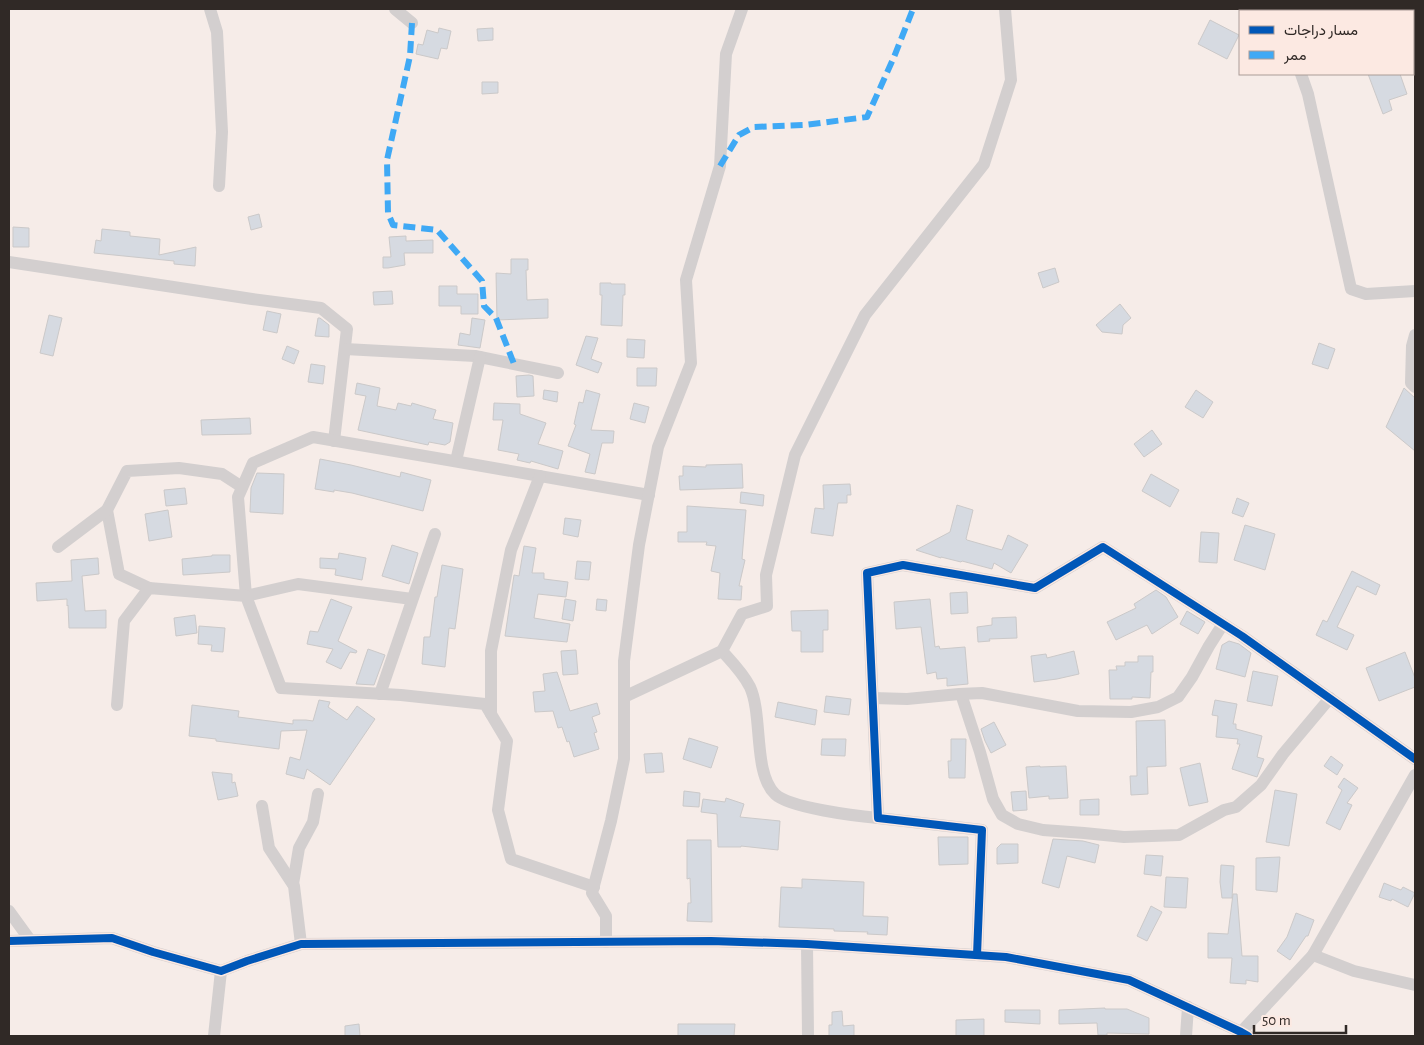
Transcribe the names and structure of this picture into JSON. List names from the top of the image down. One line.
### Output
{"legend":["مسار دراجات","ممر"],"scale_bar":"50 m"}
